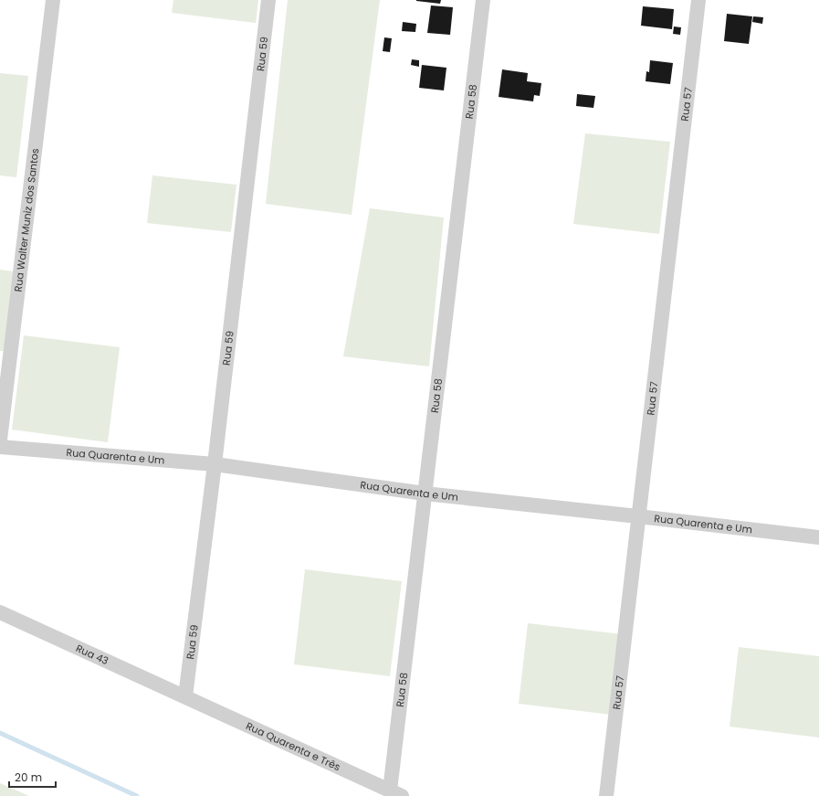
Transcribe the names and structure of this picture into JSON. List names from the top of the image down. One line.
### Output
{"streets":{"street":["Rua 59","Rua 58","Rua 57","Rua Walter Muniz dos Santos","Rua Quarenta e Um","Rua 43","Rua Quarenta e Três"]},"crossings":[["Rua 59","Rua Quarenta e Um"],["Rua 59","Rua 43"],["Rua 59","Rua Quarenta e Três"],["Rua 58","Rua Quarenta e Um"],["Rua 58","Rua Quarenta e Três"],["Rua 57","Rua Quarenta e Um"],["Rua 43","Rua Quarenta e Três"]],"scale_bar":"20 m"}
